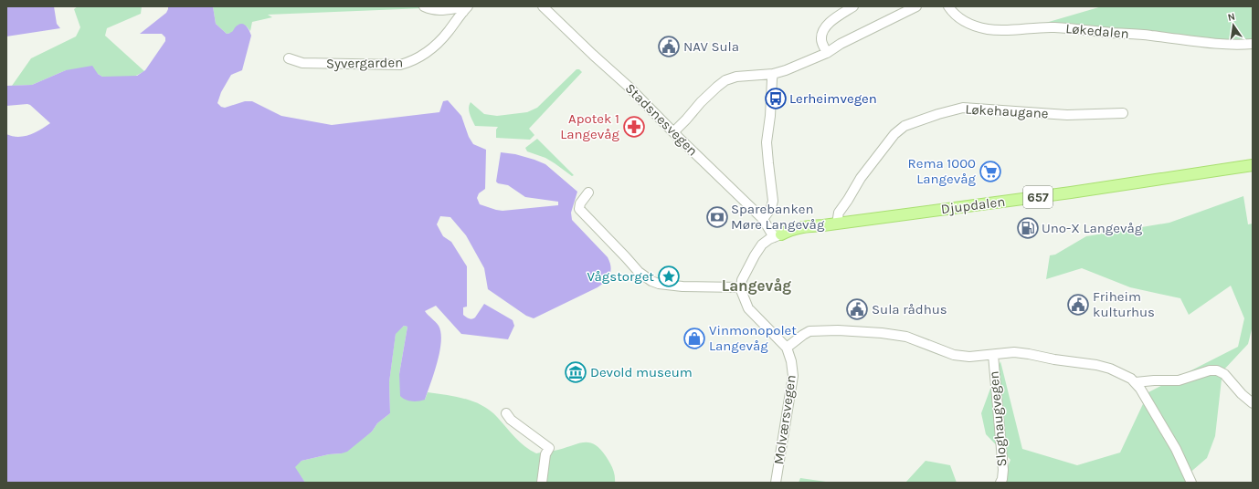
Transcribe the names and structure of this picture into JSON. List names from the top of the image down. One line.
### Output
{"streets":{"main road":["657","Djupdalen"],"street":["Løkedalen","Syvergarden","Løkehaugane","Stadsnesvegen","Sloghaugvegen","Molværsvegen"]},"crossings":[["Løkehaugane","Djupdalen"],["Stadsnesvegen","Djupdalen"],["Sloghaugvegen","Molværsvegen"]],"districts":["Langevåg"],"places":{"public building":["NAV Sula","Friheim kulturhus","Sula rådhus"],"bus stop":["Lerheimvegen"],"pharmacy":["Apotek 1 Langevåg"],"supermarket":["Rema 1000 Langevåg"],"bank":["Sparebanken Møre Langevåg"],"fuel station":["Uno-X Langevåg"],"place":["Vågstorget"],"shop":["Vinmonopolet Langevåg"],"museum":["Devold museum"]},"north":"top"}
